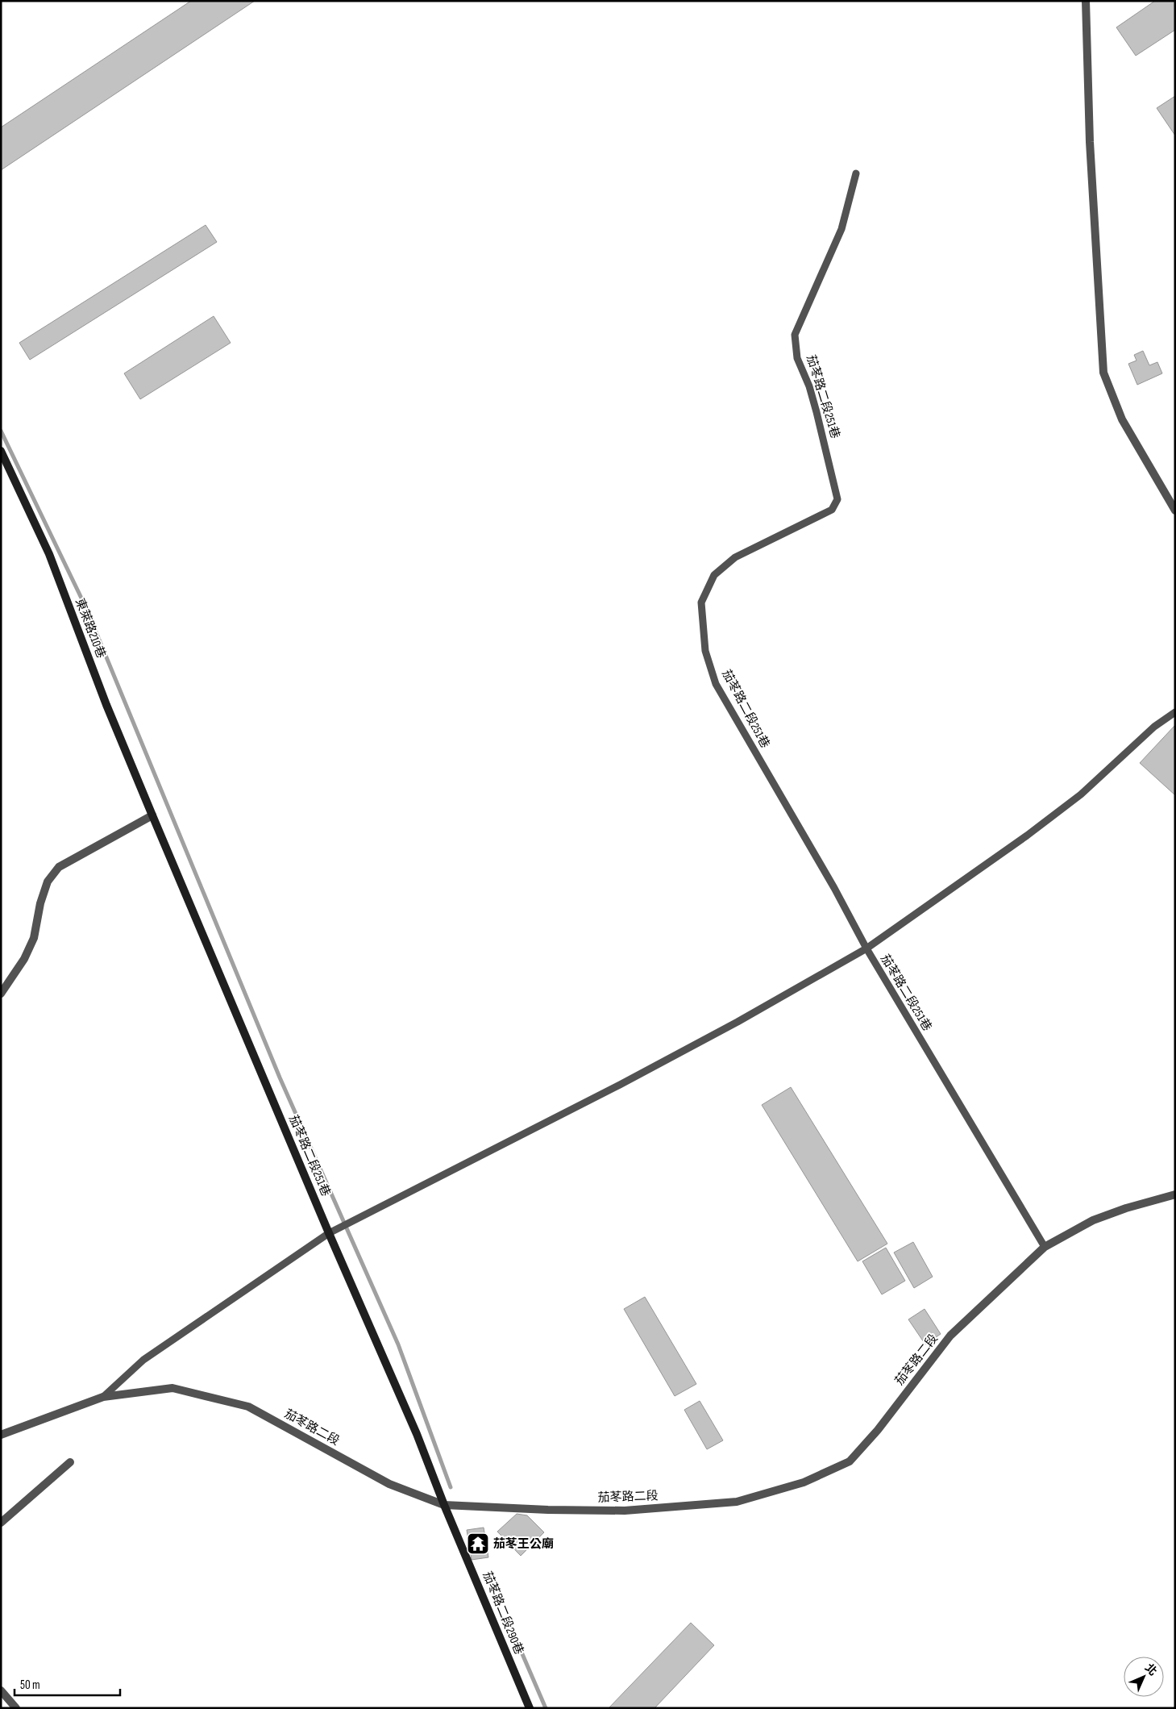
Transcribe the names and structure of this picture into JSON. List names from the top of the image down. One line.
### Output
{"streets":{"street":["茄苳路二段251巷","東萊路210巷","茄苳路二段","茄苳路二段290巷"]},"crossings":[["茄苳路二段251巷","東萊路210巷"],["茄苳路二段251巷","茄苳路二段"],["茄苳路二段251巷","茄苳路二段290巷"],["茄苳路二段","茄苳路二段290巷"]],"places":{"temple":["茄苳王公廟"]},"scale_bar":"50 m","north":"top right"}
